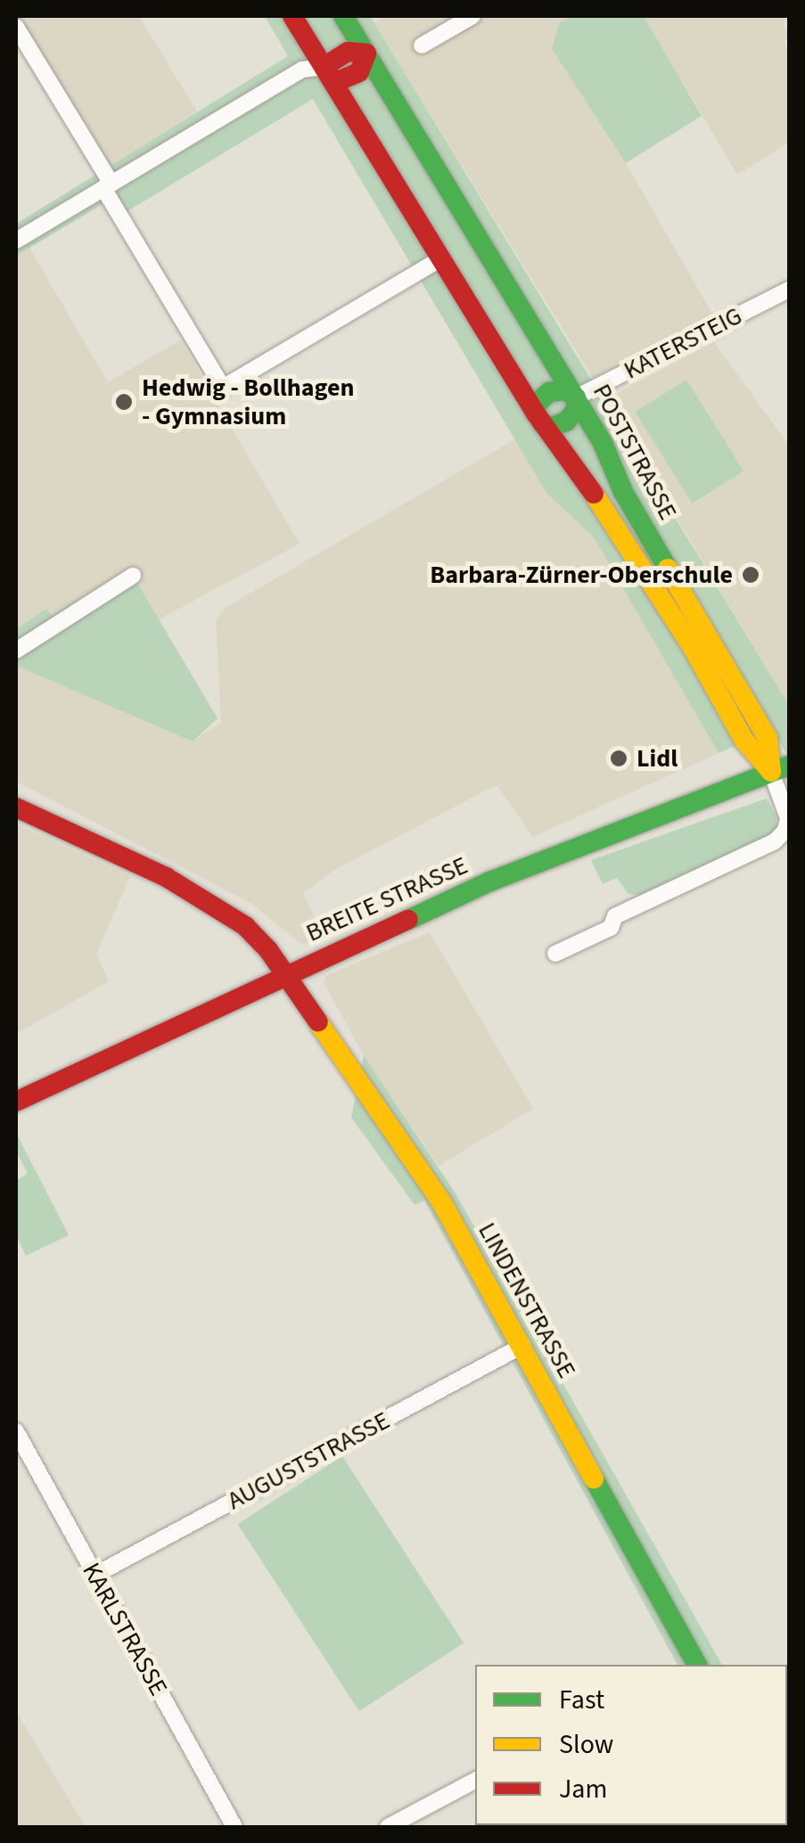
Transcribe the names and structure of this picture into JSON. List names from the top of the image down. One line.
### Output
{"streets":{"main road":["POSTSTRASSE","BREITE STRASSE","LINDENSTRASSE"],"street":["KATERSTEIG","AUGUSTSTRASSE","KARLSTRASSE"]},"crossings":[["KATERSTEIG","POSTSTRASSE"],["POSTSTRASSE","BREITE STRASSE"],["BREITE STRASSE","LINDENSTRASSE"],["LINDENSTRASSE","AUGUSTSTRASSE"],["AUGUSTSTRASSE","KARLSTRASSE"]],"places":["Hedwig - Bollhagen - Gymnasium","Barbara-Zürner-Oberschule","Lidl"],"legend":["Fast","Slow","Jam"]}
